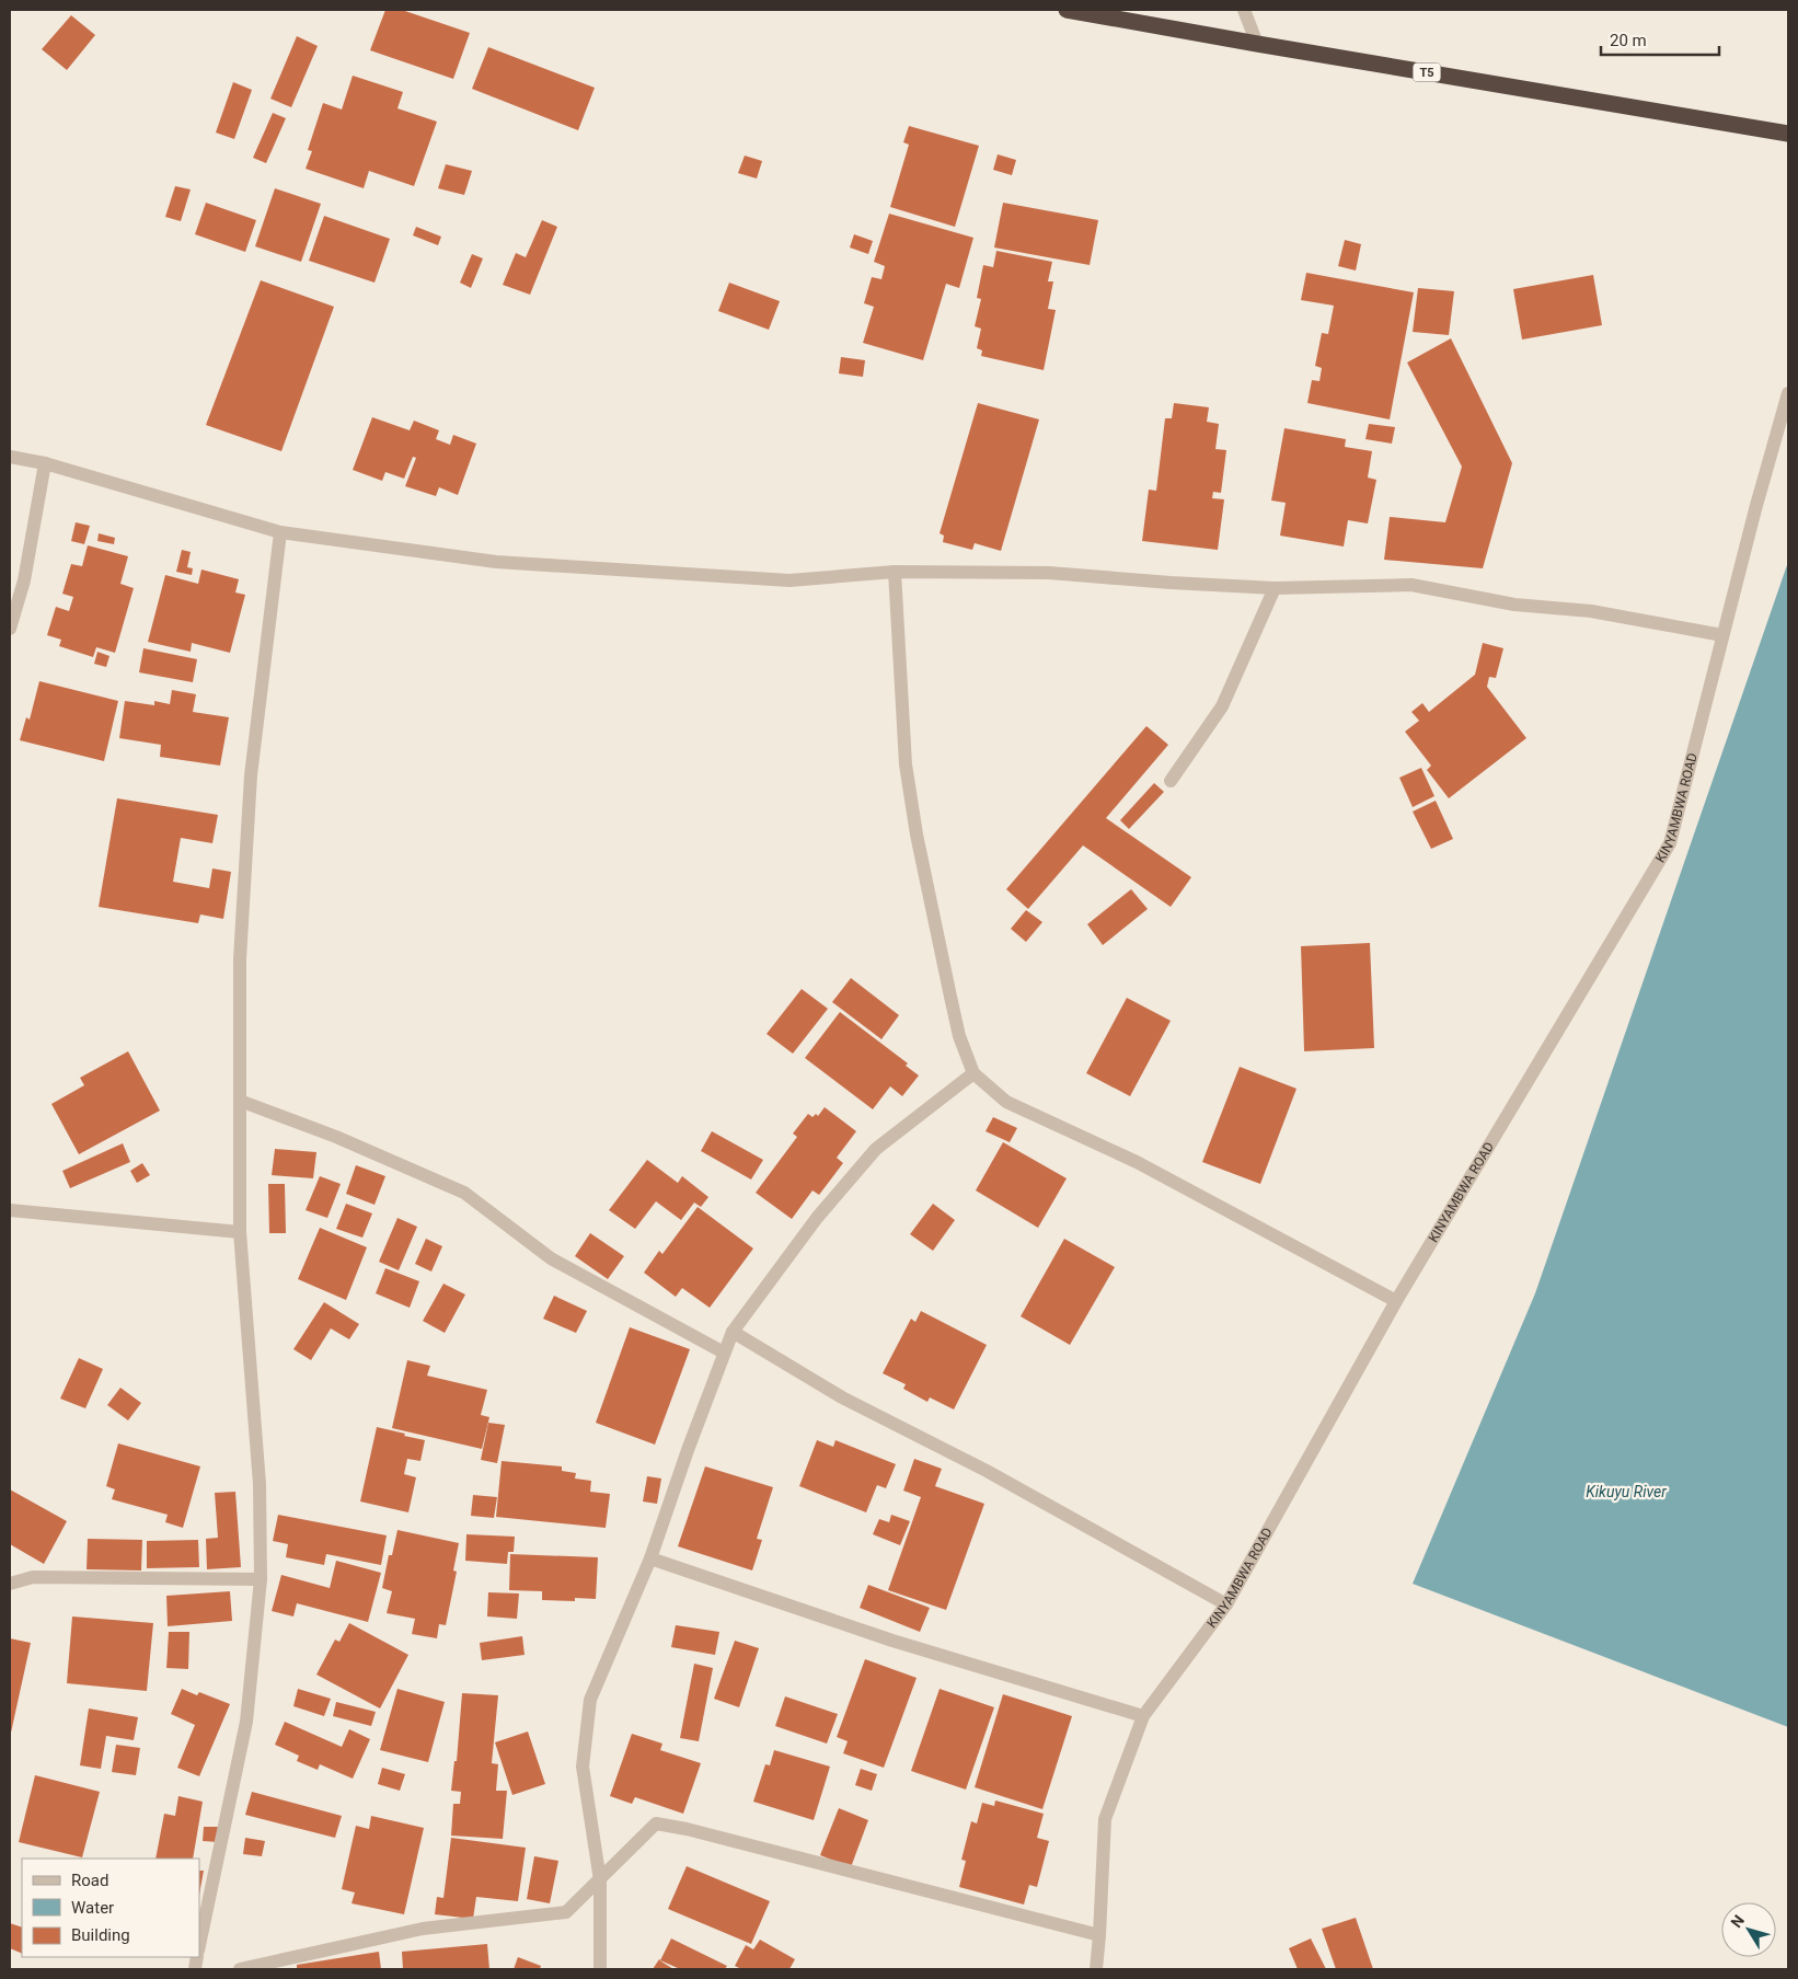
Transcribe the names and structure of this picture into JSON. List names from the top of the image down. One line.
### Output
{"streets":{"highway":["T5"],"street":["KINYAMBWA ROAD"]},"water":["Kikuyu River"],"legend":["Road","Water","Building"],"scale_bar":"20 m","north":"top left"}
